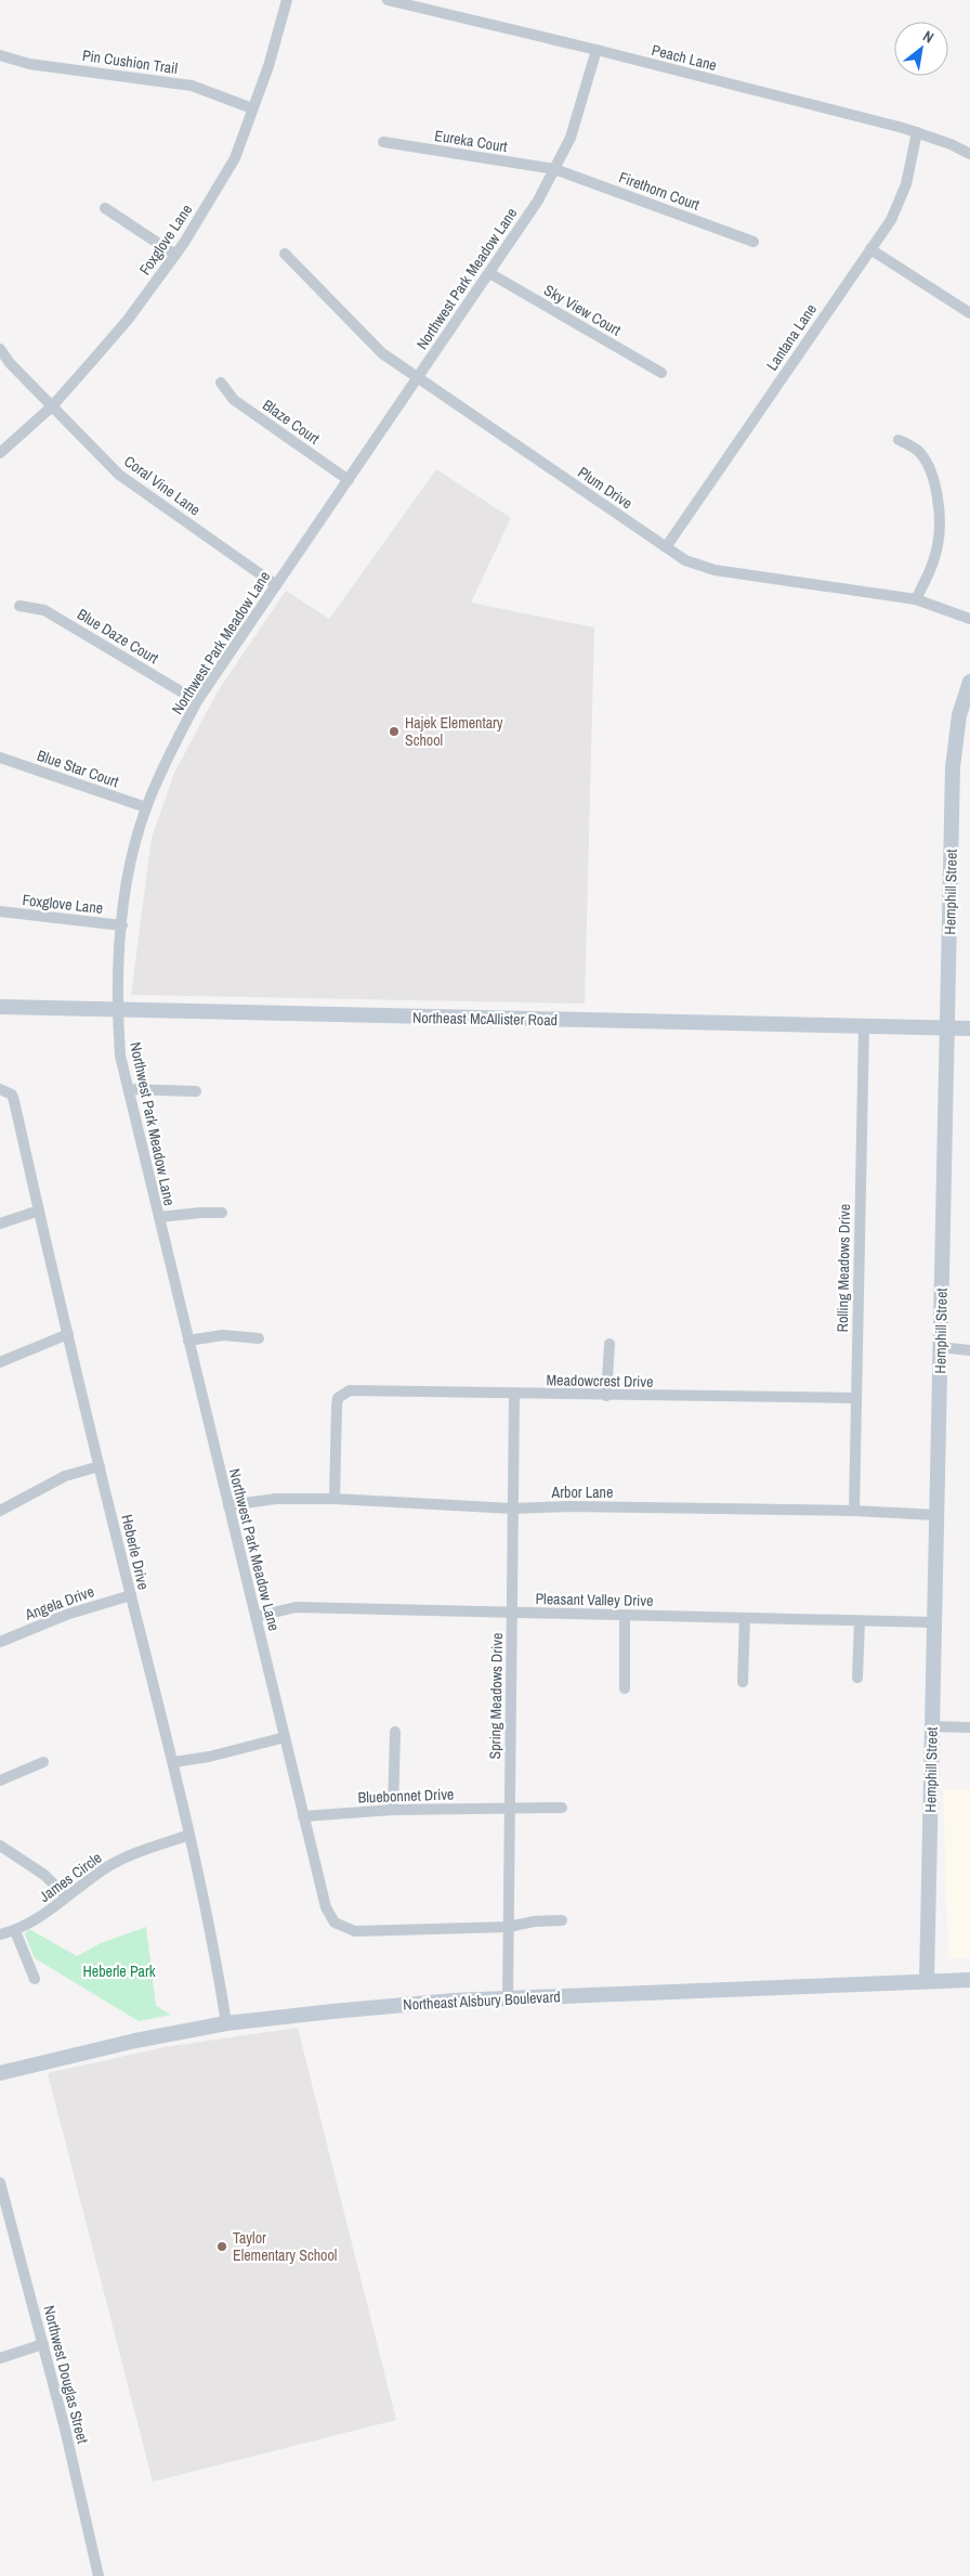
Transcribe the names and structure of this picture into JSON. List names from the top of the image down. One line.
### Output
{"streets":{"street":["Peach Lane","Pin Cushion Trail","Eureka Court","Firethorn Court","Foxglove Lane","Northwest Park Meadow Lane","Sky View Court","Lantana Lane","Blaze Court","Coral Vine Lane","Plum Drive","Blue Daze Court","Blue Star Court","Hemphill Street","Northeast McAllister Road","Rolling Meadows Drive","Meadowcrest Drive","Arbor Lane","Heberle Drive","Pleasant Valley Drive","Angela Drive","Spring Meadows Drive","Bluebonnet Drive","James Circle","Northeast Alsbury Boulevard","Northwest Douglas Street"]},"crossings":[["Peach Lane","Northwest Park Meadow Lane"],["Peach Lane","Lantana Lane"],["Pin Cushion Trail","Foxglove Lane"],["Eureka Court","Firethorn Court"],["Eureka Court","Northwest Park Meadow Lane"],["Firethorn Court","Northwest Park Meadow Lane"],["Foxglove Lane","Northwest Park Meadow Lane"],["Foxglove Lane","Coral Vine Lane"],["Northwest Park Meadow Lane","Sky View Court"],["Northwest Park Meadow Lane","Blaze Court"],["Northwest Park Meadow Lane","Coral Vine Lane"],["Northwest Park Meadow Lane","Plum Drive"],["Northwest Park Meadow Lane","Blue Daze Court"],["Northwest Park Meadow Lane","Blue Star Court"],["Northwest Park Meadow Lane","Northeast McAllister Road"],["Northwest Park Meadow Lane","Arbor Lane"],["Northwest Park Meadow Lane","Pleasant Valley Drive"],["Northwest Park Meadow Lane","Spring Meadows Drive"],["Northwest Park Meadow Lane","Bluebonnet Drive"],["Lantana Lane","Plum Drive"],["Hemphill Street","Northeast McAllister Road"],["Hemphill Street","Arbor Lane"],["Hemphill Street","Pleasant Valley Drive"],["Hemphill Street","Northeast Alsbury Boulevard"],["Northeast McAllister Road","Rolling Meadows Drive"],["Rolling Meadows Drive","Meadowcrest Drive"],["Rolling Meadows Drive","Arbor Lane"],["Meadowcrest Drive","Arbor Lane"],["Meadowcrest Drive","Spring Meadows Drive"],["Arbor Lane","Spring Meadows Drive"],["Heberle Drive","Angela Drive"],["Heberle Drive","James Circle"],["Heberle Drive","Northeast Alsbury Boulevard"],["Pleasant Valley Drive","Spring Meadows Drive"],["Spring Meadows Drive","Bluebonnet Drive"],["Spring Meadows Drive","Northeast Alsbury Boulevard"]],"parks":["Heberle Park"],"places":["Hajek Elementary School","Taylor Elementary School"],"north":"top right"}
